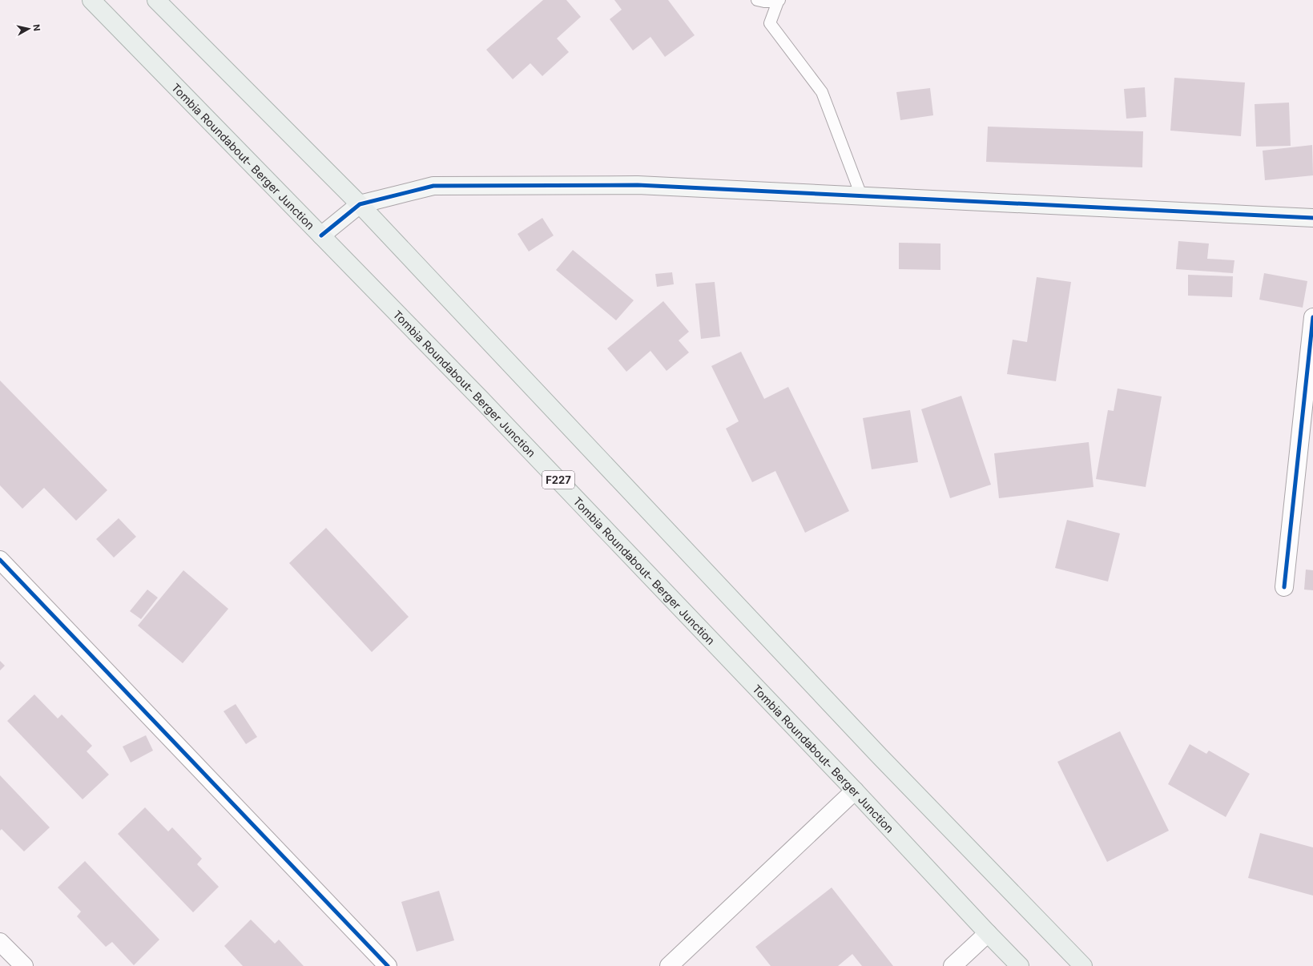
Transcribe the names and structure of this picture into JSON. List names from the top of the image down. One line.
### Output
{"streets":{"main road":["Tombia Roundabout- Berger Junction","F227"]},"north":"right"}
